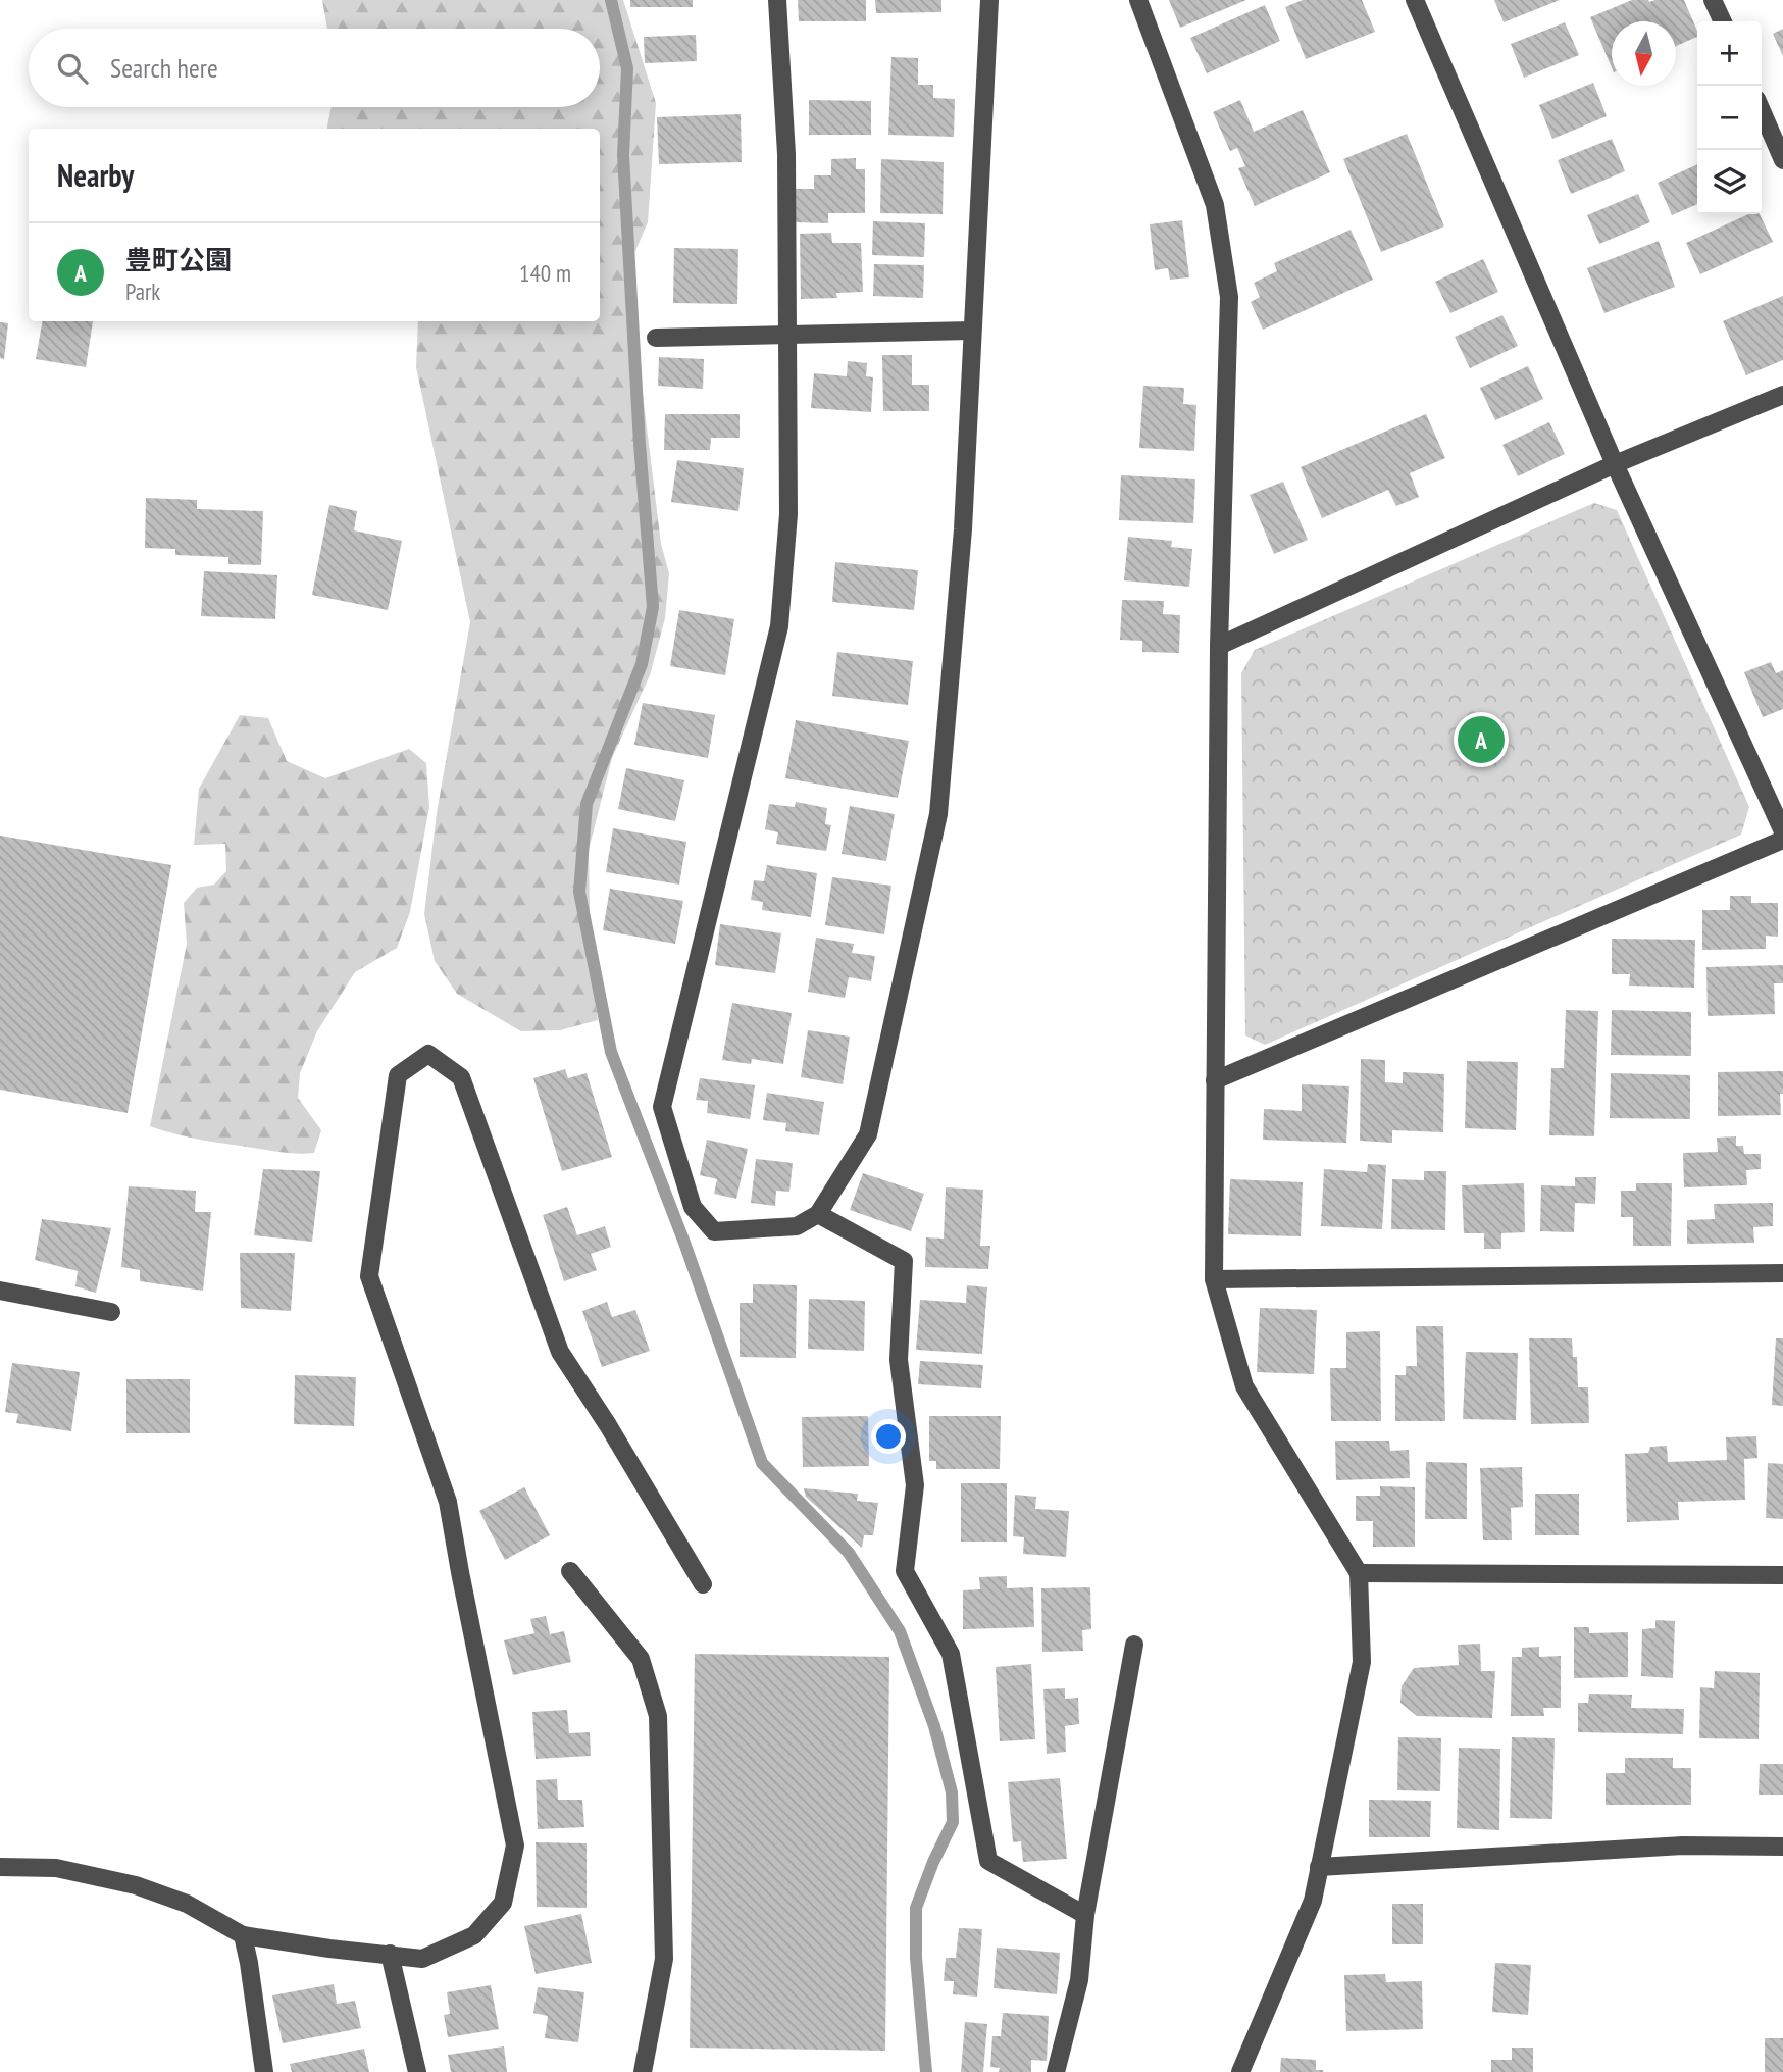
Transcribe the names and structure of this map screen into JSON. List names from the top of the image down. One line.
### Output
{"north":"bottom","page":{"map_buttons":["+","−"],"search":"Search here","heading":"Nearby","list":[{"mark":"A","name":"豊町公園","note":"Park","value":"140 m"}],"pins":"A"}}
